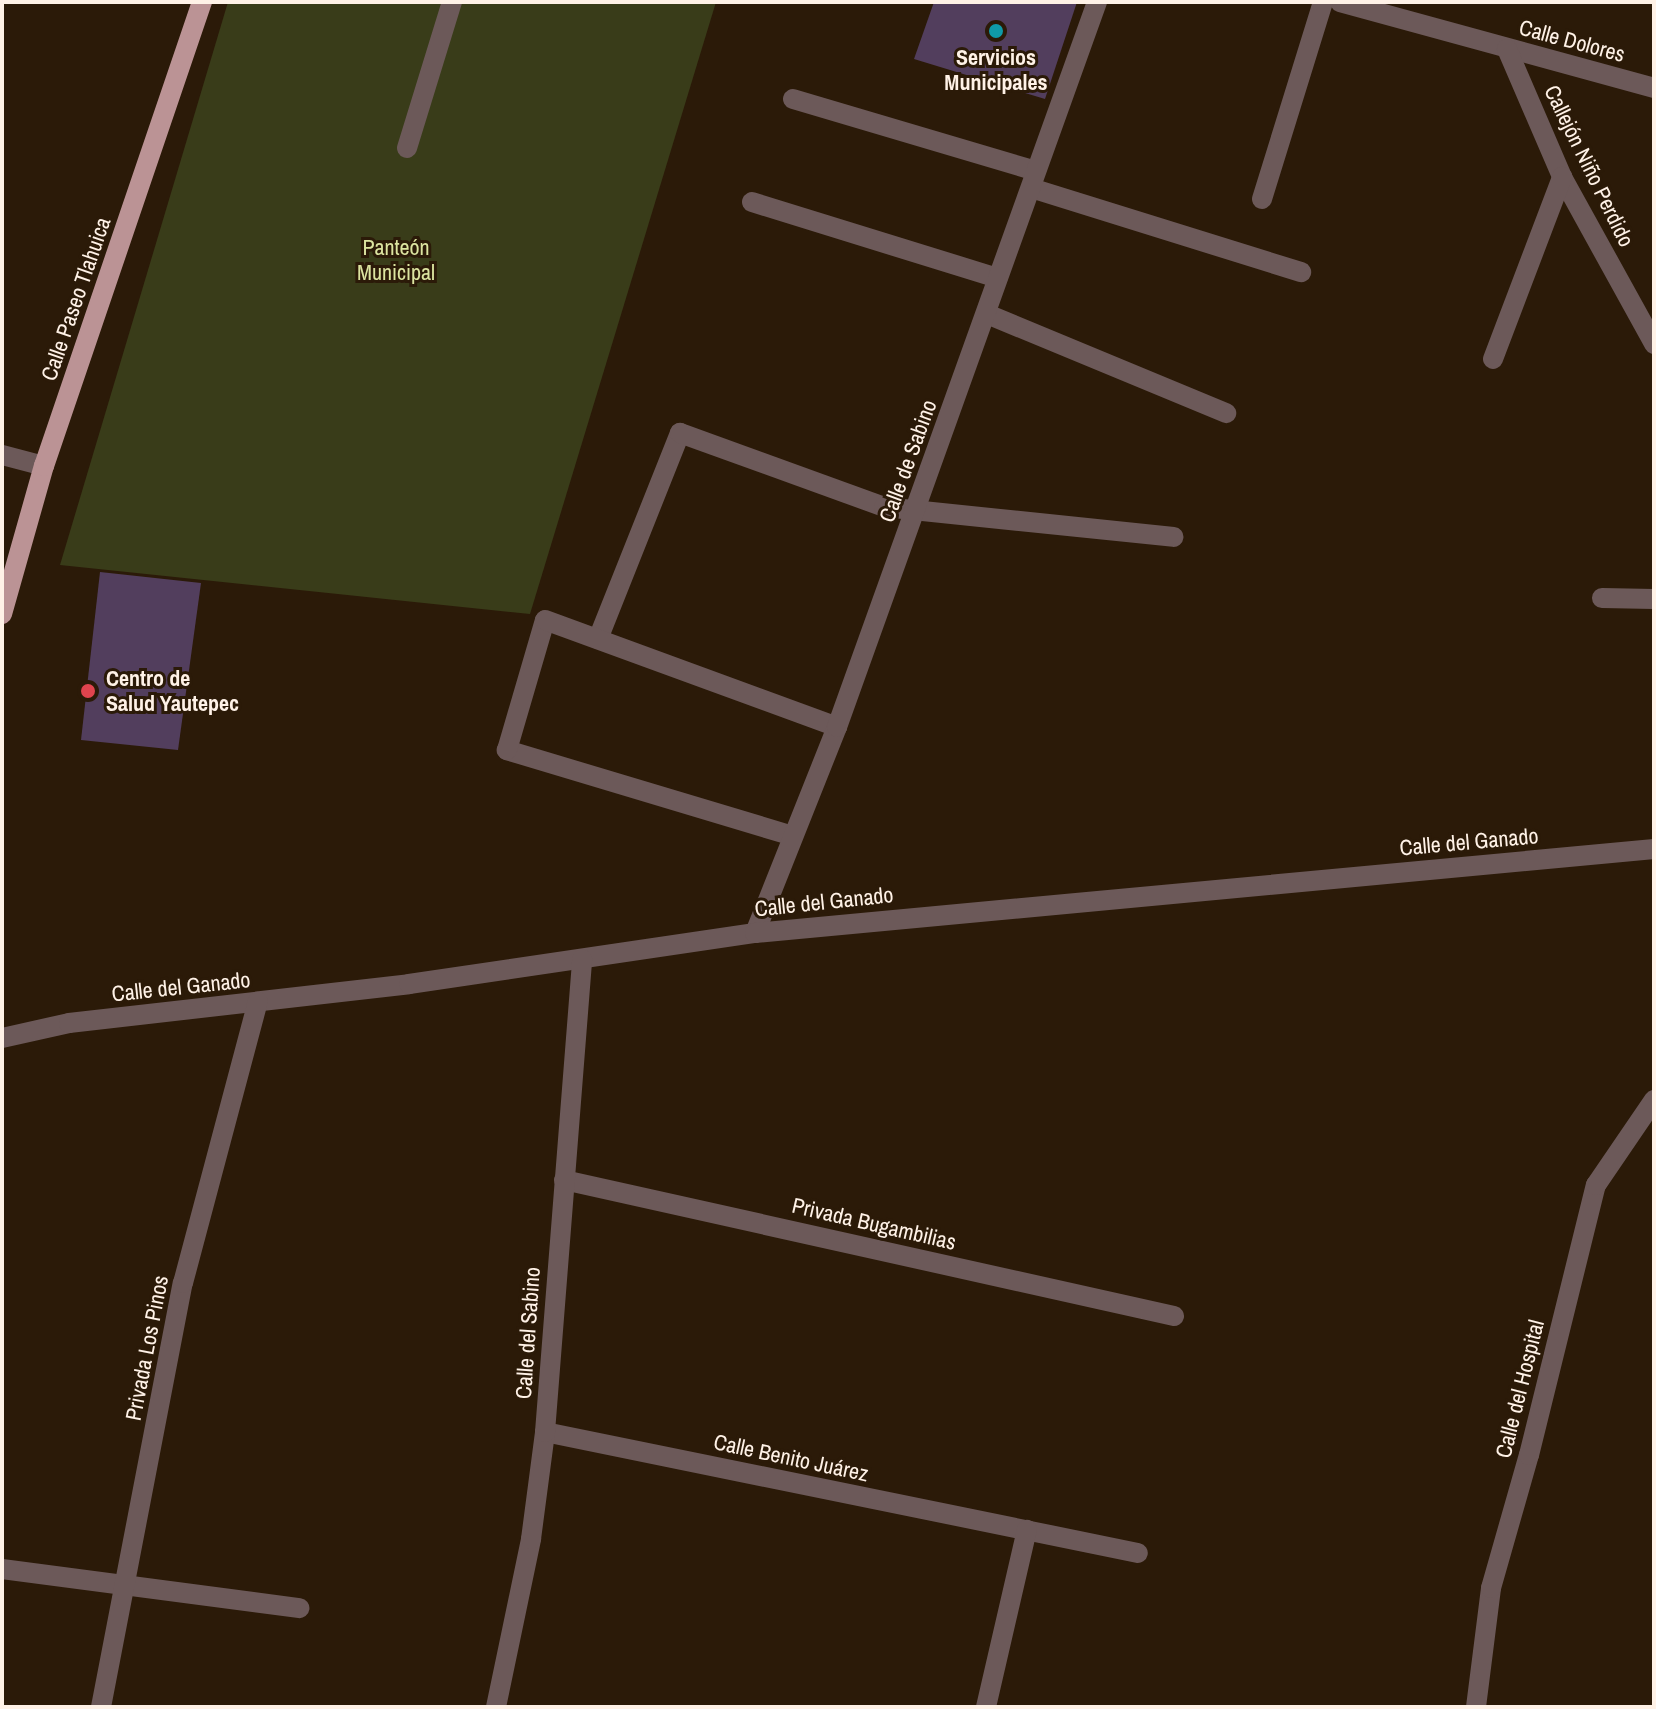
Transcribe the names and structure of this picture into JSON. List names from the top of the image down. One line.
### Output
{"streets":{"main road":["Calle Paseo Tlahuica"],"street":["Calle Dolores","Callejón Niño Perdido","Calle de Sabino","Calle del Ganado","Privada Bugambilias","Calle del Sabino","Privada Los Pinos","Calle del Hospital","Calle Benito Juárez"]},"crossings":[["Calle Dolores","Callejón Niño Perdido"],["Calle de Sabino","Calle del Ganado"],["Calle del Ganado","Calle del Sabino"],["Calle del Ganado","Privada Los Pinos"],["Privada Bugambilias","Calle del Sabino"],["Calle del Sabino","Calle Benito Juárez"]],"parks":["Panteón Municipal"],"places":["Servicios Municipales","Centro de Salud Yautepec"]}
